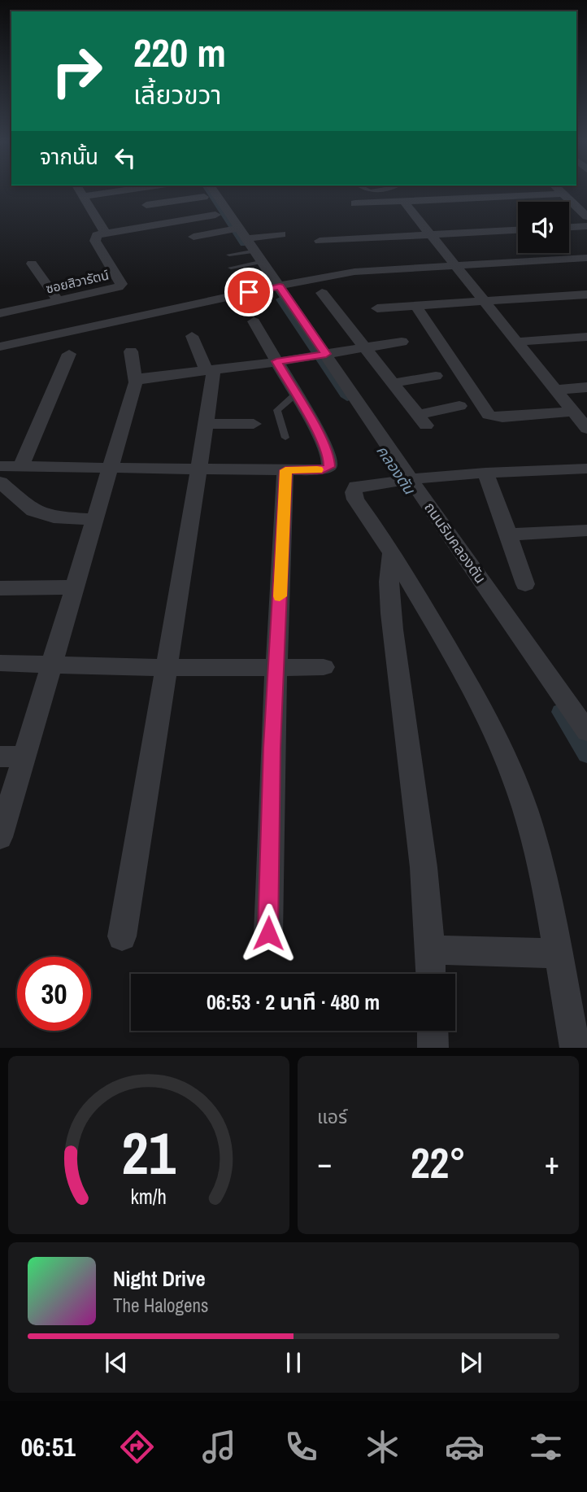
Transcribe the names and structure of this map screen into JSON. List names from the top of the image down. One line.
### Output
{"streets":{"street":["ซอยสิวารัตน์","ถนนริมคลองตัน"]},"water":["คลองตัน"],"page":{"turn":["220 m","เลี้ยวขวา"],"then":"จากนั้น","limit":"30","trip":"06:53 · 2 นาที · 480 m","tile":"แอร์","heat":["−","22°","+"],"song":["Night Drive","The Halogens"],"tabs":"06:51","gauge":["21","km/h"]}}
